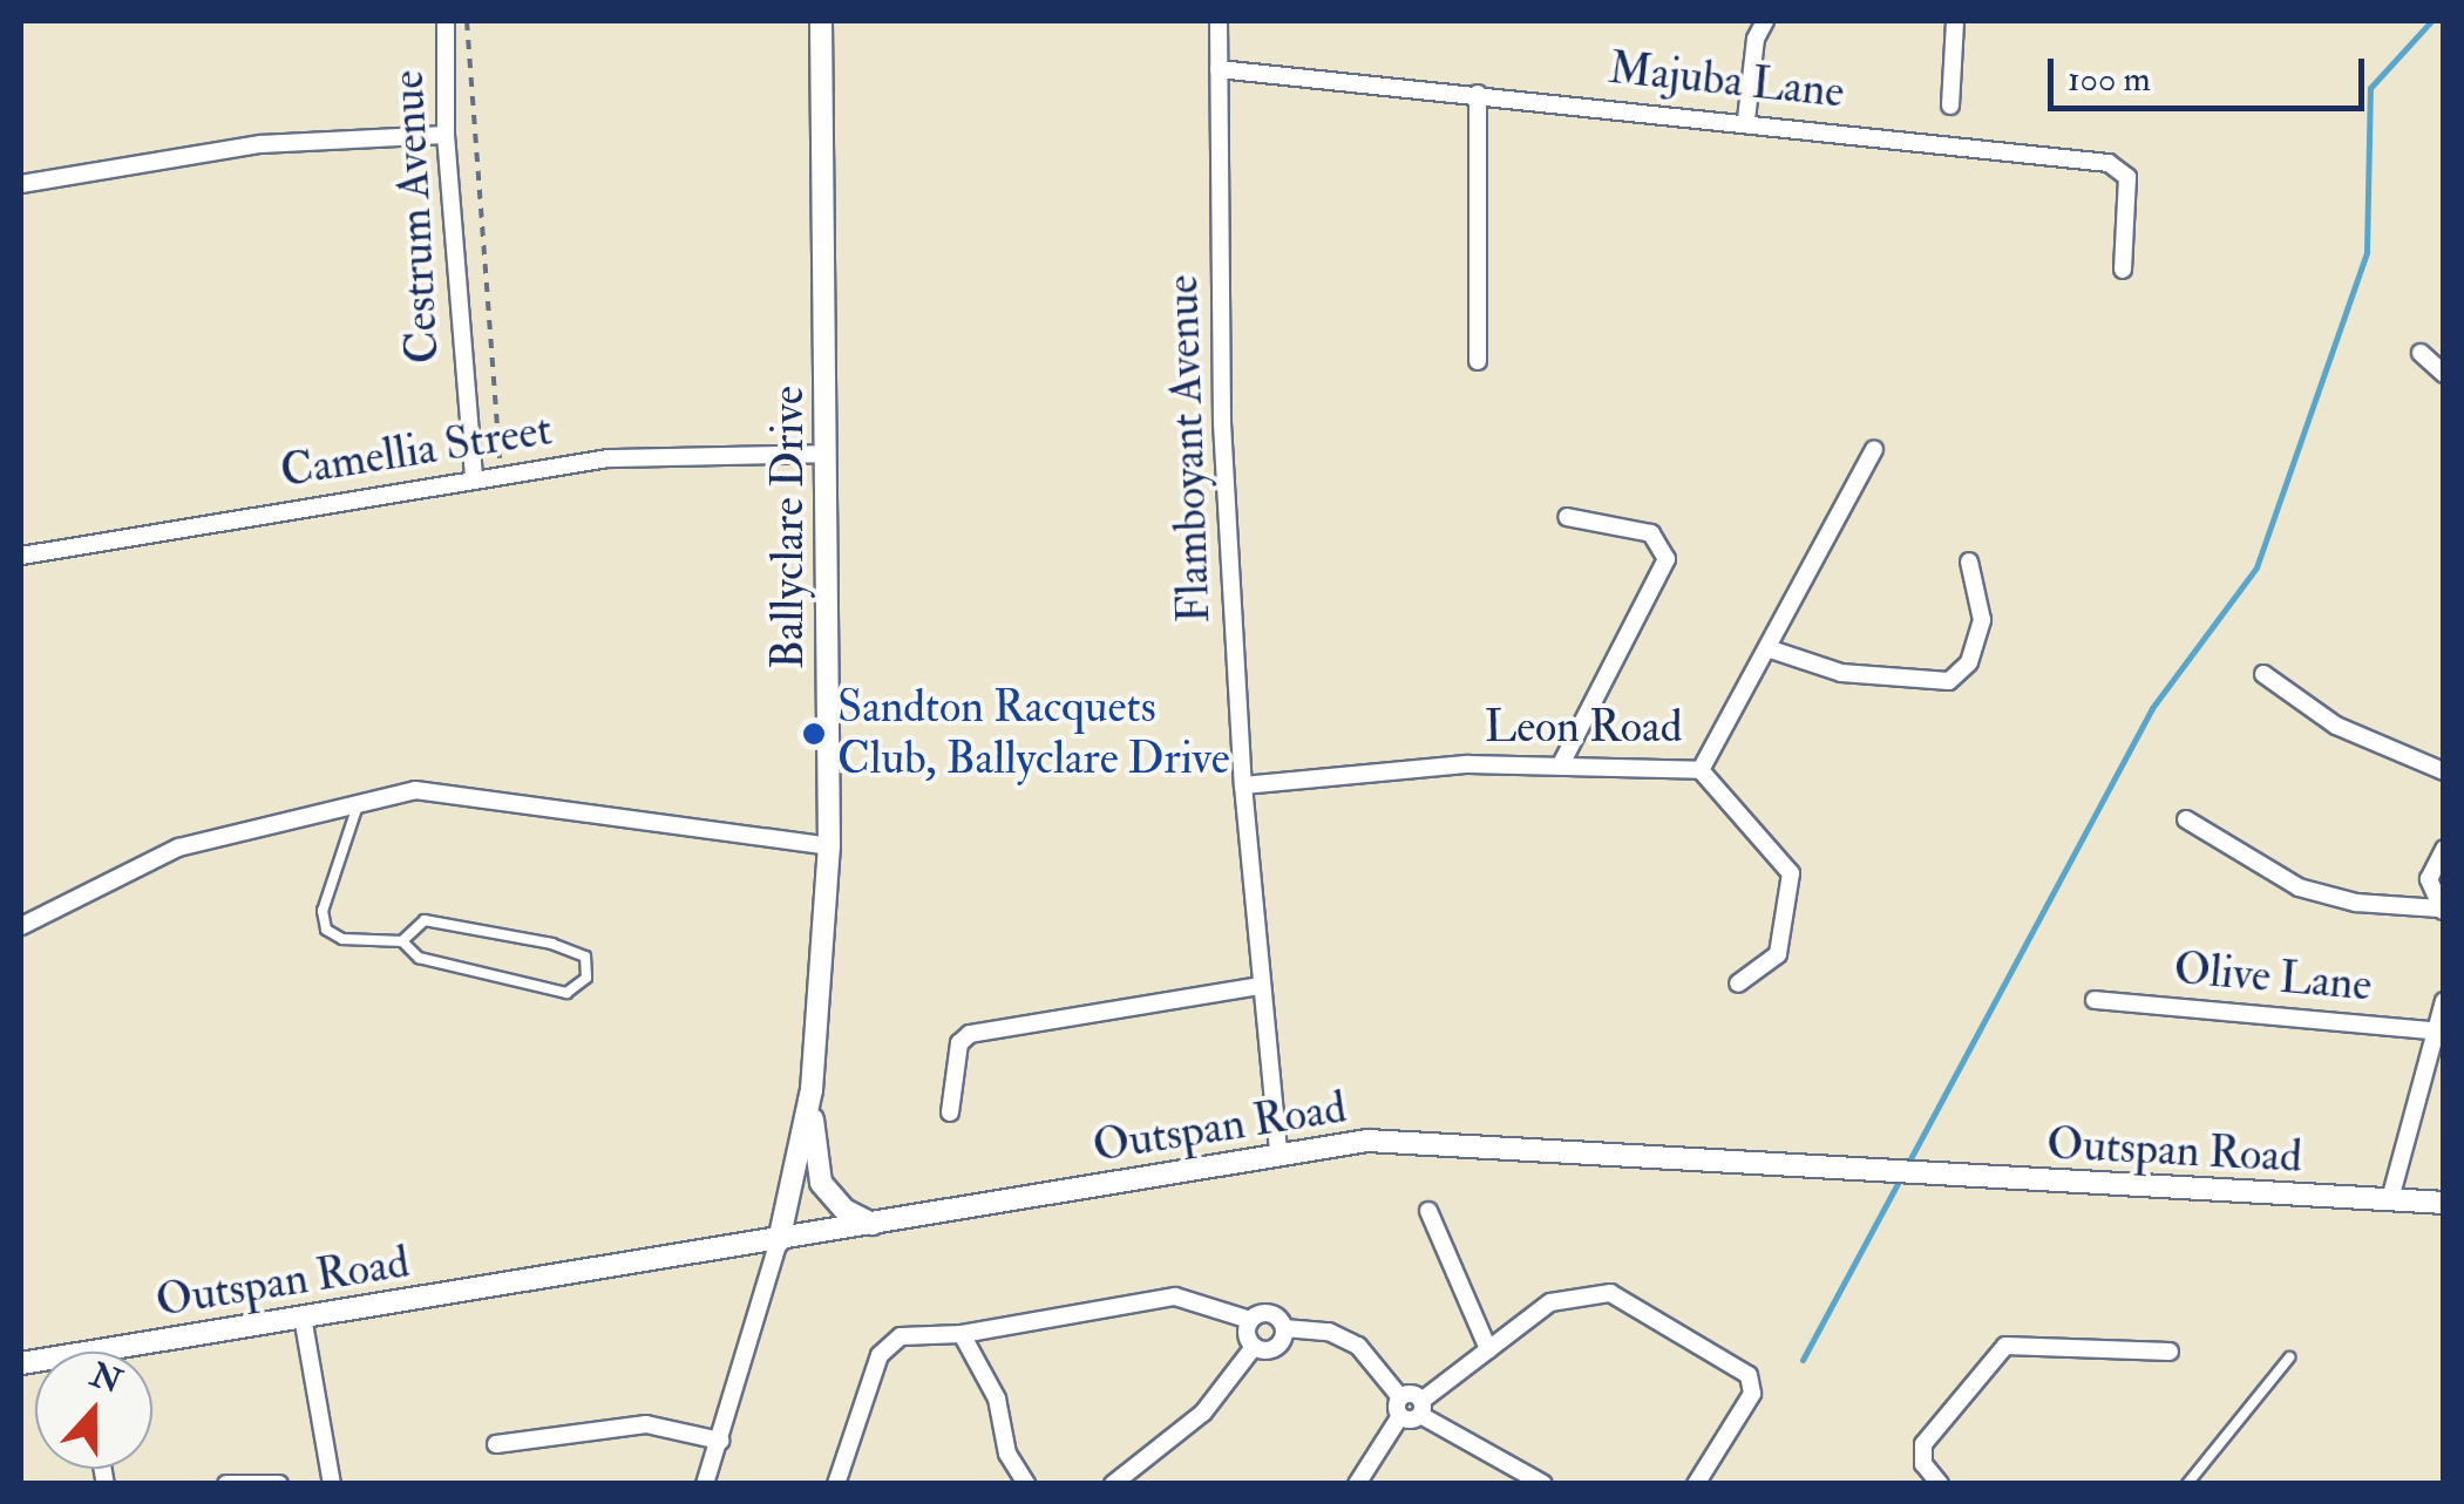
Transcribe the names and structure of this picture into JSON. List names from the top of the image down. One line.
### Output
{"streets":{"street":["Majuba Lane","Cestrum Avenue","Flamboyant Avenue","Camellia Street","Ballyclare Drive","Leon Road","Olive Lane","Outspan Road"]},"crossings":[["Majuba Lane","Flamboyant Avenue"],["Cestrum Avenue","Camellia Street"],["Flamboyant Avenue","Leon Road"],["Flamboyant Avenue","Outspan Road"],["Camellia Street","Ballyclare Drive"],["Ballyclare Drive","Outspan Road"]],"places":["Sandton Racquets Club, Ballyclare Drive"],"scale_bar":"100 m","north":"top"}
